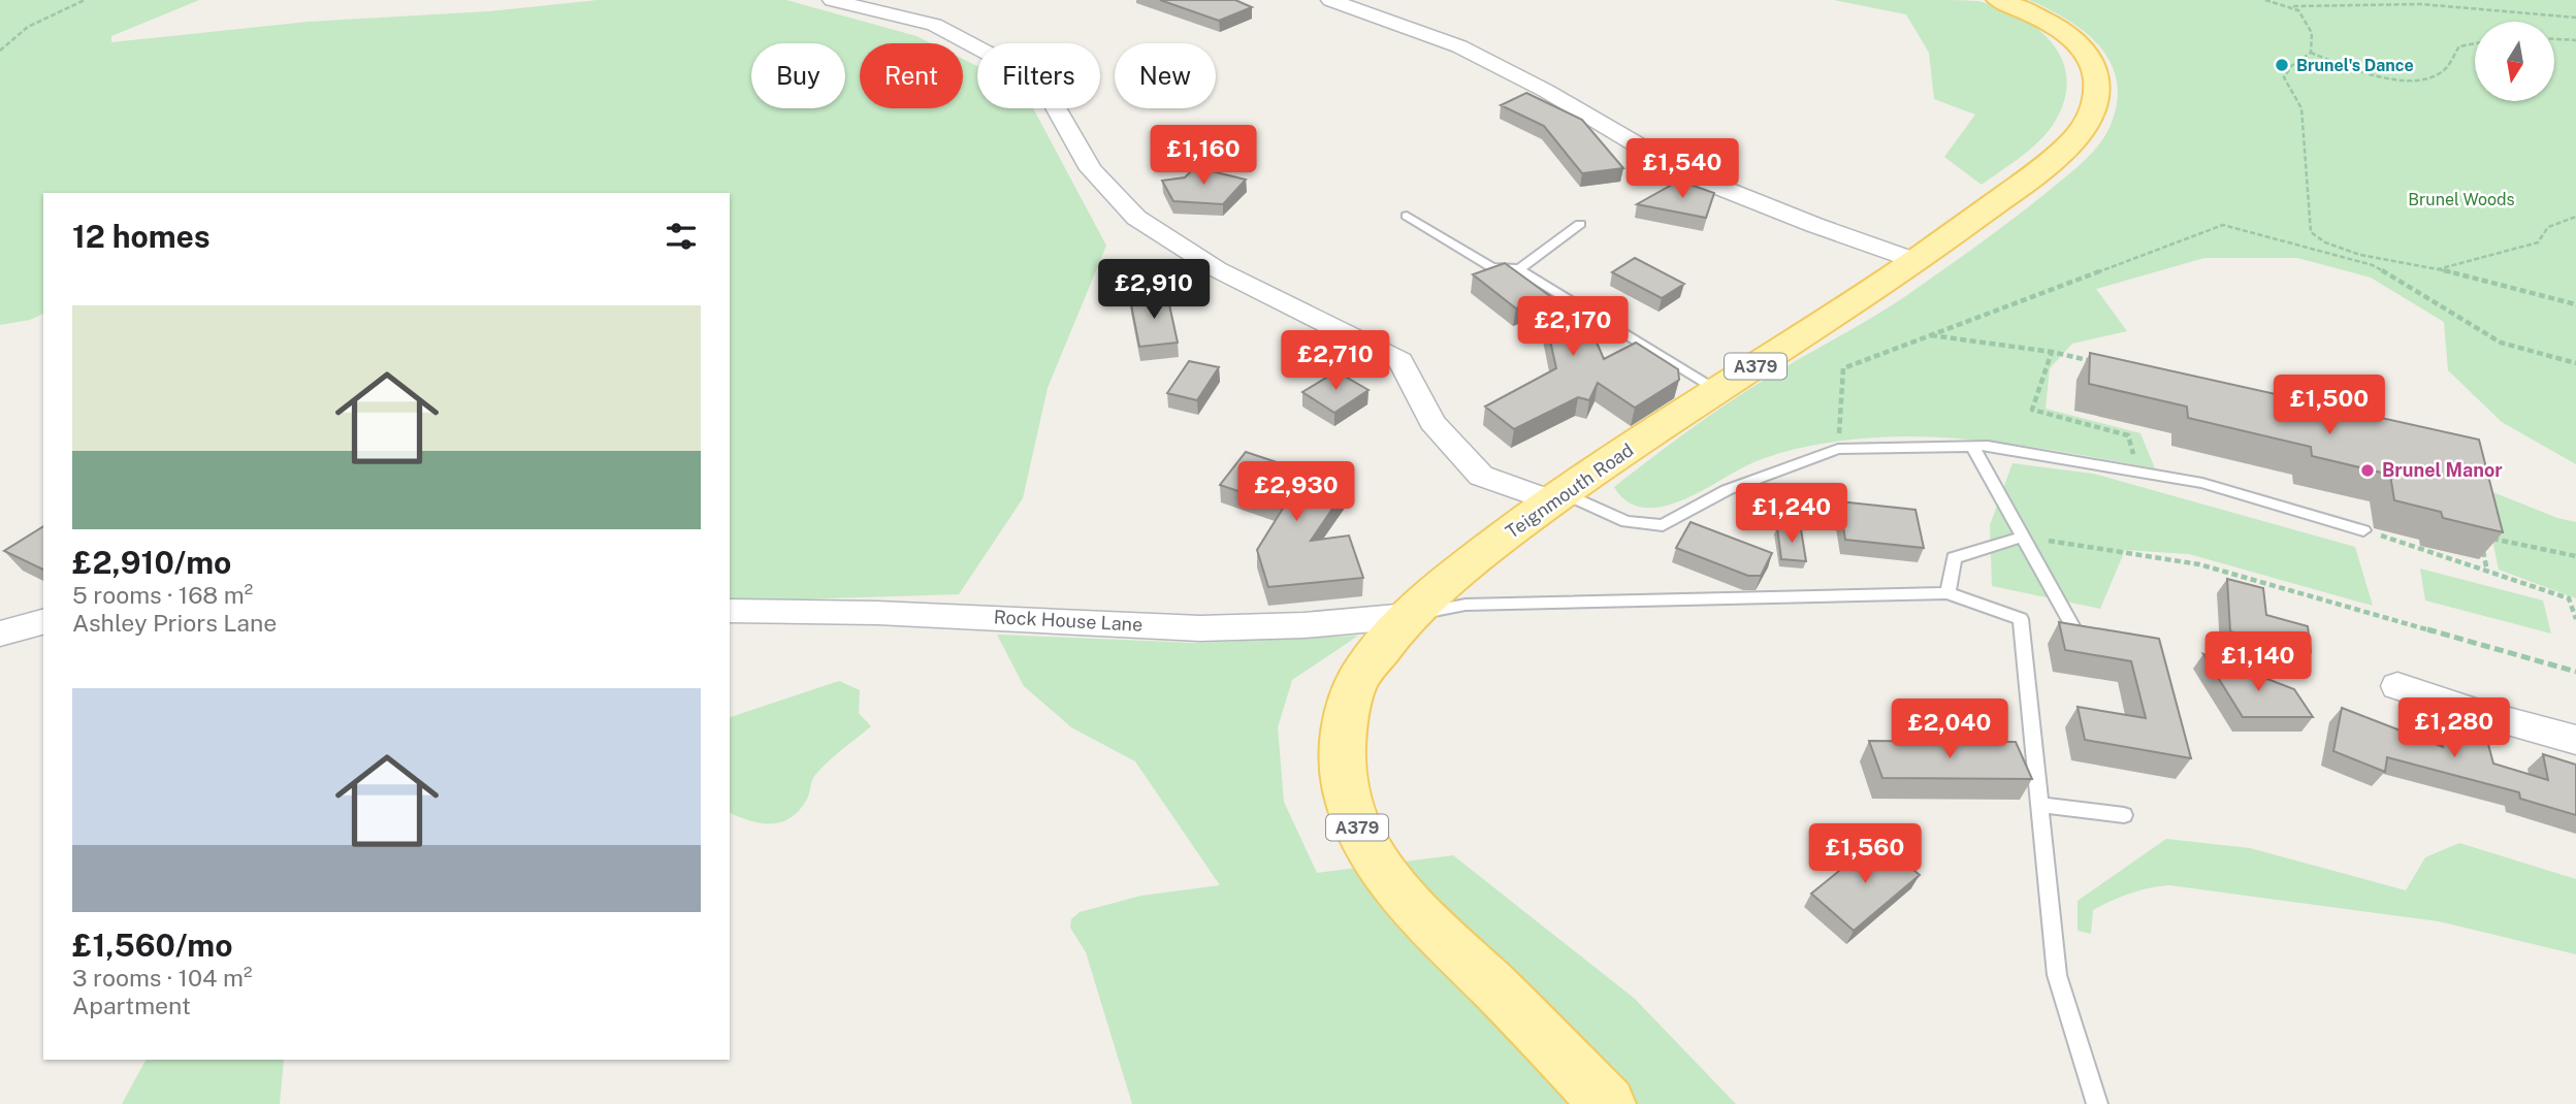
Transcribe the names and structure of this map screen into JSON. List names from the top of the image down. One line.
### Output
{"streets":{"main road":["A379","Teignmouth Road"],"street":["Rock House Lane"]},"crossings":[["Teignmouth Road","Rock House Lane"]],"parks":["Brunel Woods"],"places":["Brunel's Dance","Brunel Manor"],"north":"bottom","page":{"chip":["Buy","Rent","Filters","New"],"price":["£1,160","£1,540","£2,910","£2,170","£2,710","£1,500","£2,930","£1,240","£1,140","£1,280","£2,040","£1,560"],"heading":"12 homes","list":[{"name":"£2,910/mo","note":"5 rooms · 168 m² · Ashley Priors Lane"},{"name":"£1,560/mo","note":"3 rooms · 104 m² · Apartment"}]}}
